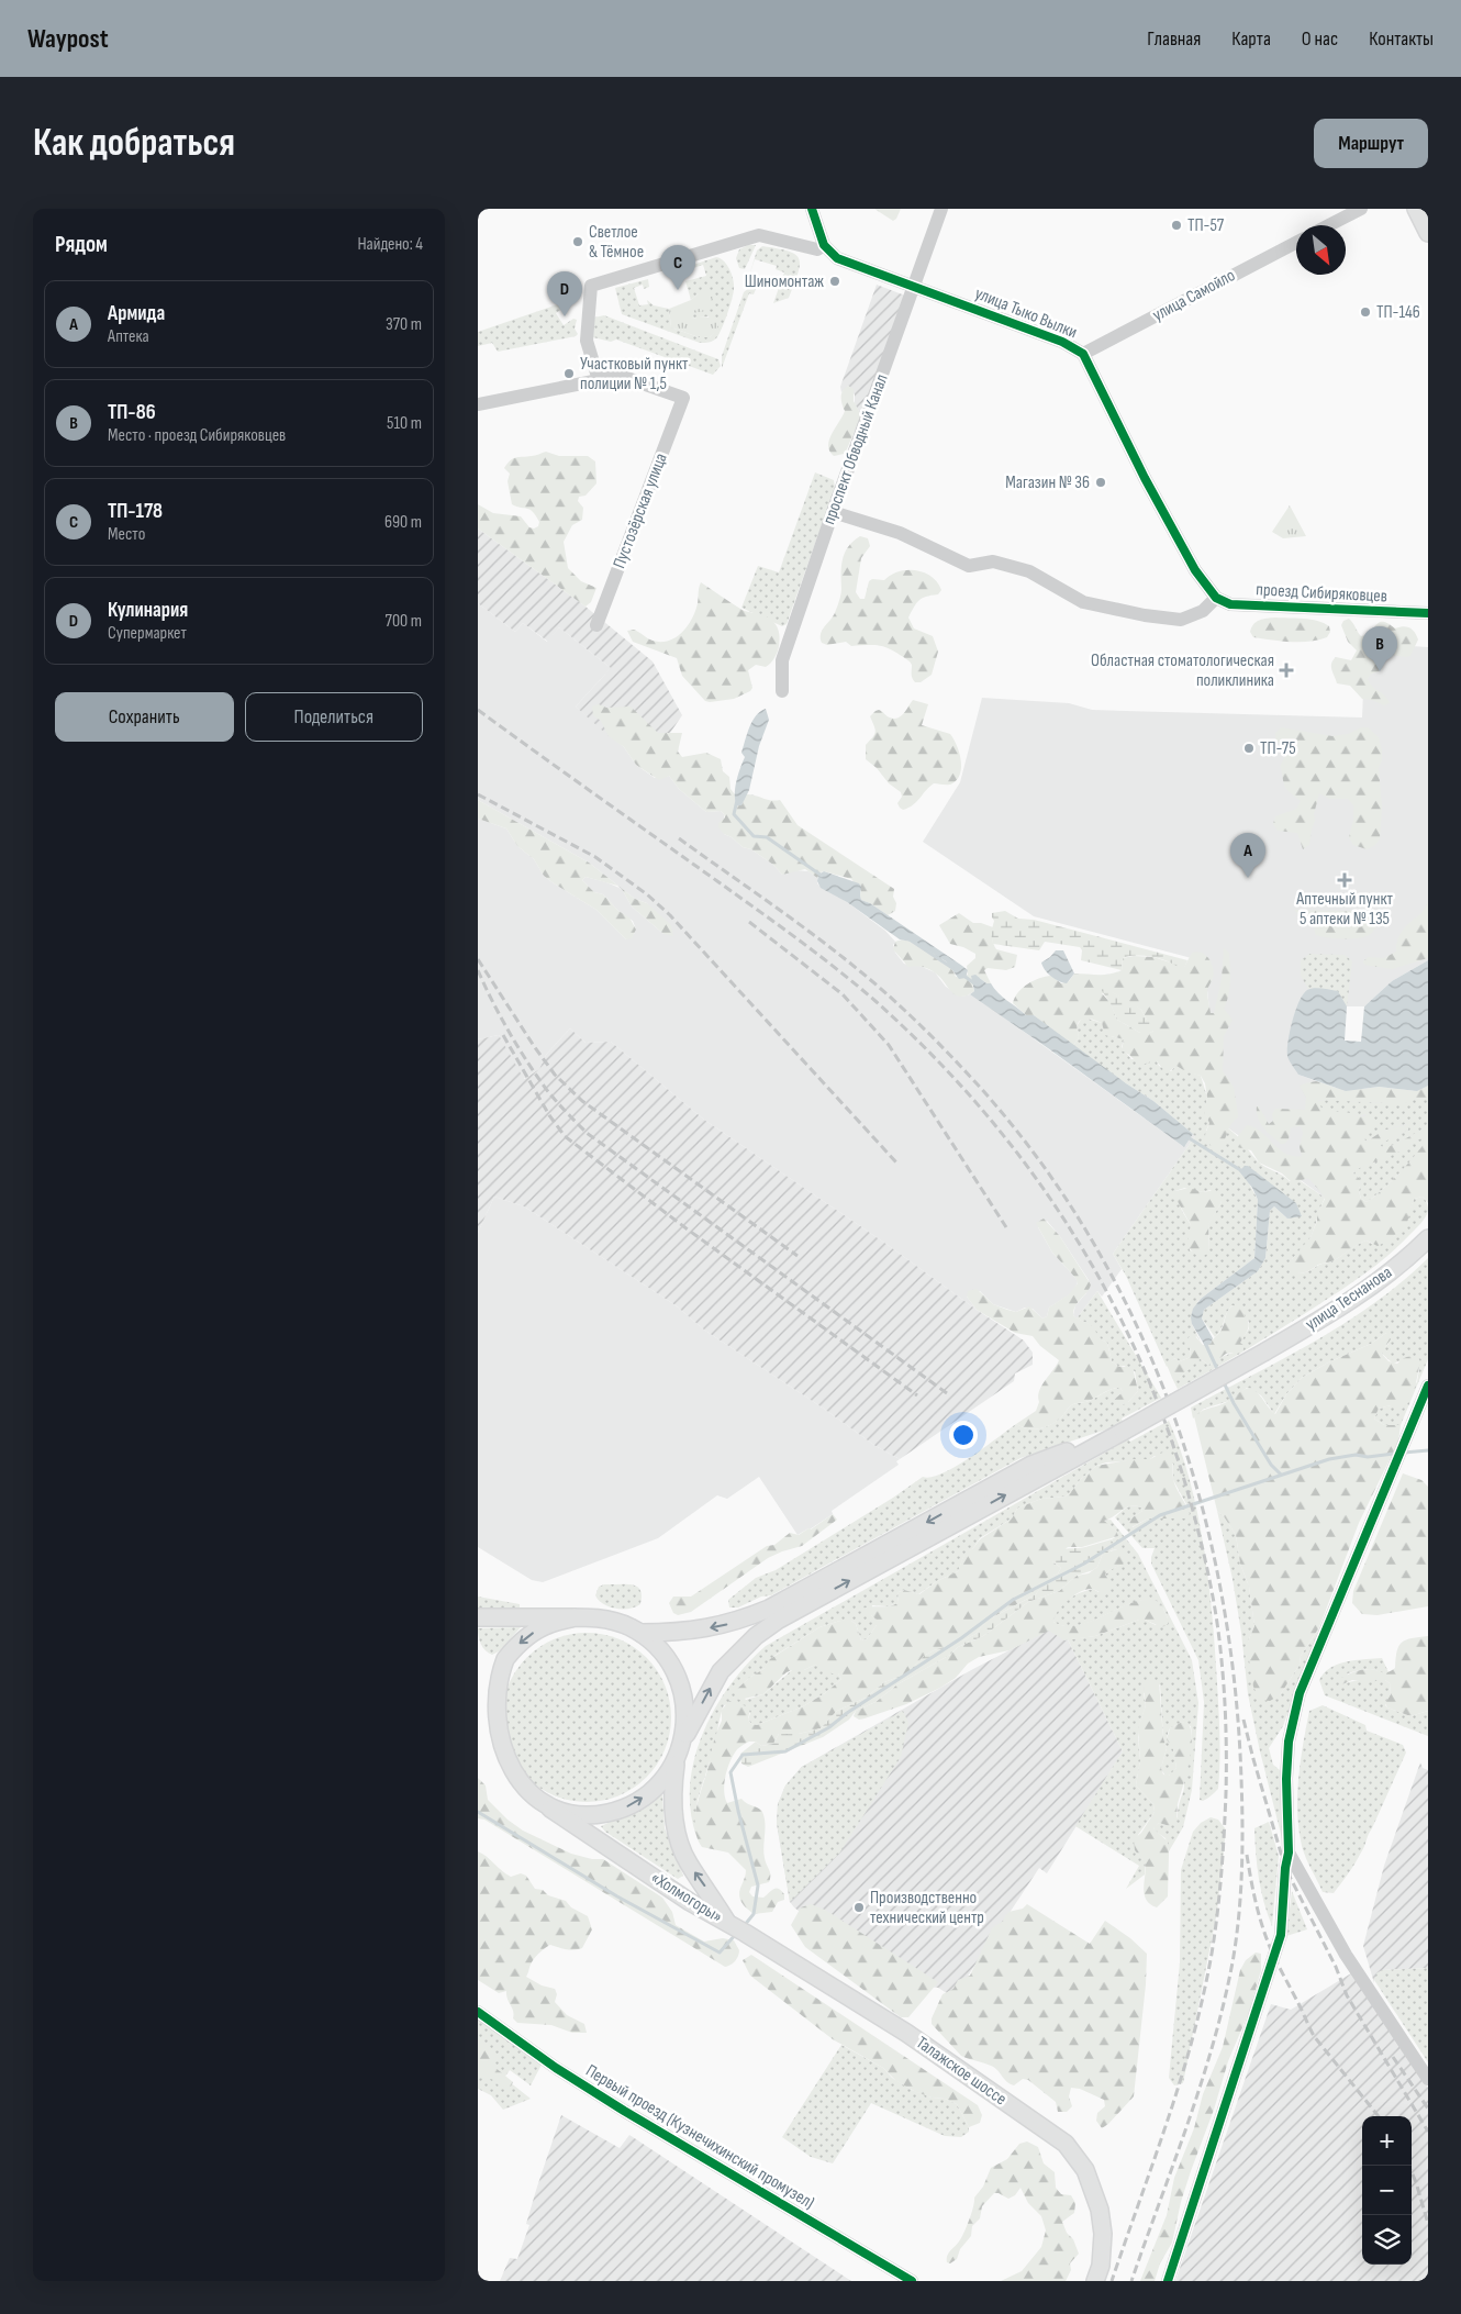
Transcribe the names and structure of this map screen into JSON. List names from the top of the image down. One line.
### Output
{"streets":{"main road":["улица Теснанова","«Холмогоры»","Талажское шоссе"],"street":["улица Самойло","улица Тыко Вылки","проспект Обводный Канал","Пустозёрская улица","проезд Сибиряковцев","Первый проезд (Кузнечихинский промузел)"]},"crossings":[["улица Самойло","улица Тыко Вылки"],["улица Тыко Вылки","проспект Обводный Канал"],["улица Тыко Вылки","проезд Сибиряковцев"],["«Холмогоры»","Талажское шоссе"]],"places":{"other":["ТП-57","Светлое & Тёмное","Шиномонтаж","ТП-146","Участковый пункт полиции № 1,5","Магазин № 36","ТП-75","Производственно технический центр"],"health":["Областная стоматологическая поликлиника","Аптечный пункт 5 аптеки № 135"]},"north":"bottom right","page":{"header":"Waypost","nav":["Главная","Карта","О нас","Контакты"],"buttons":["Маршрут",["Сохранить","Поделиться"]],"title":"Как добраться","heading":["Рядом","Найдено: 4"],"pins":["C","D","B","A"],"list":[{"mark":"A","name":"Армида","note":"Аптека","value":"370 m"},{"mark":"B","name":"ТП-86","note":"Место · проезд Сибиряковцев","value":"510 m"},{"mark":"C","name":"ТП-178","note":"Место","value":"690 m"},{"mark":"D","name":"Кулинария","note":"Супермаркет","value":"700 m"}],"map_buttons":["+","−"]}}
